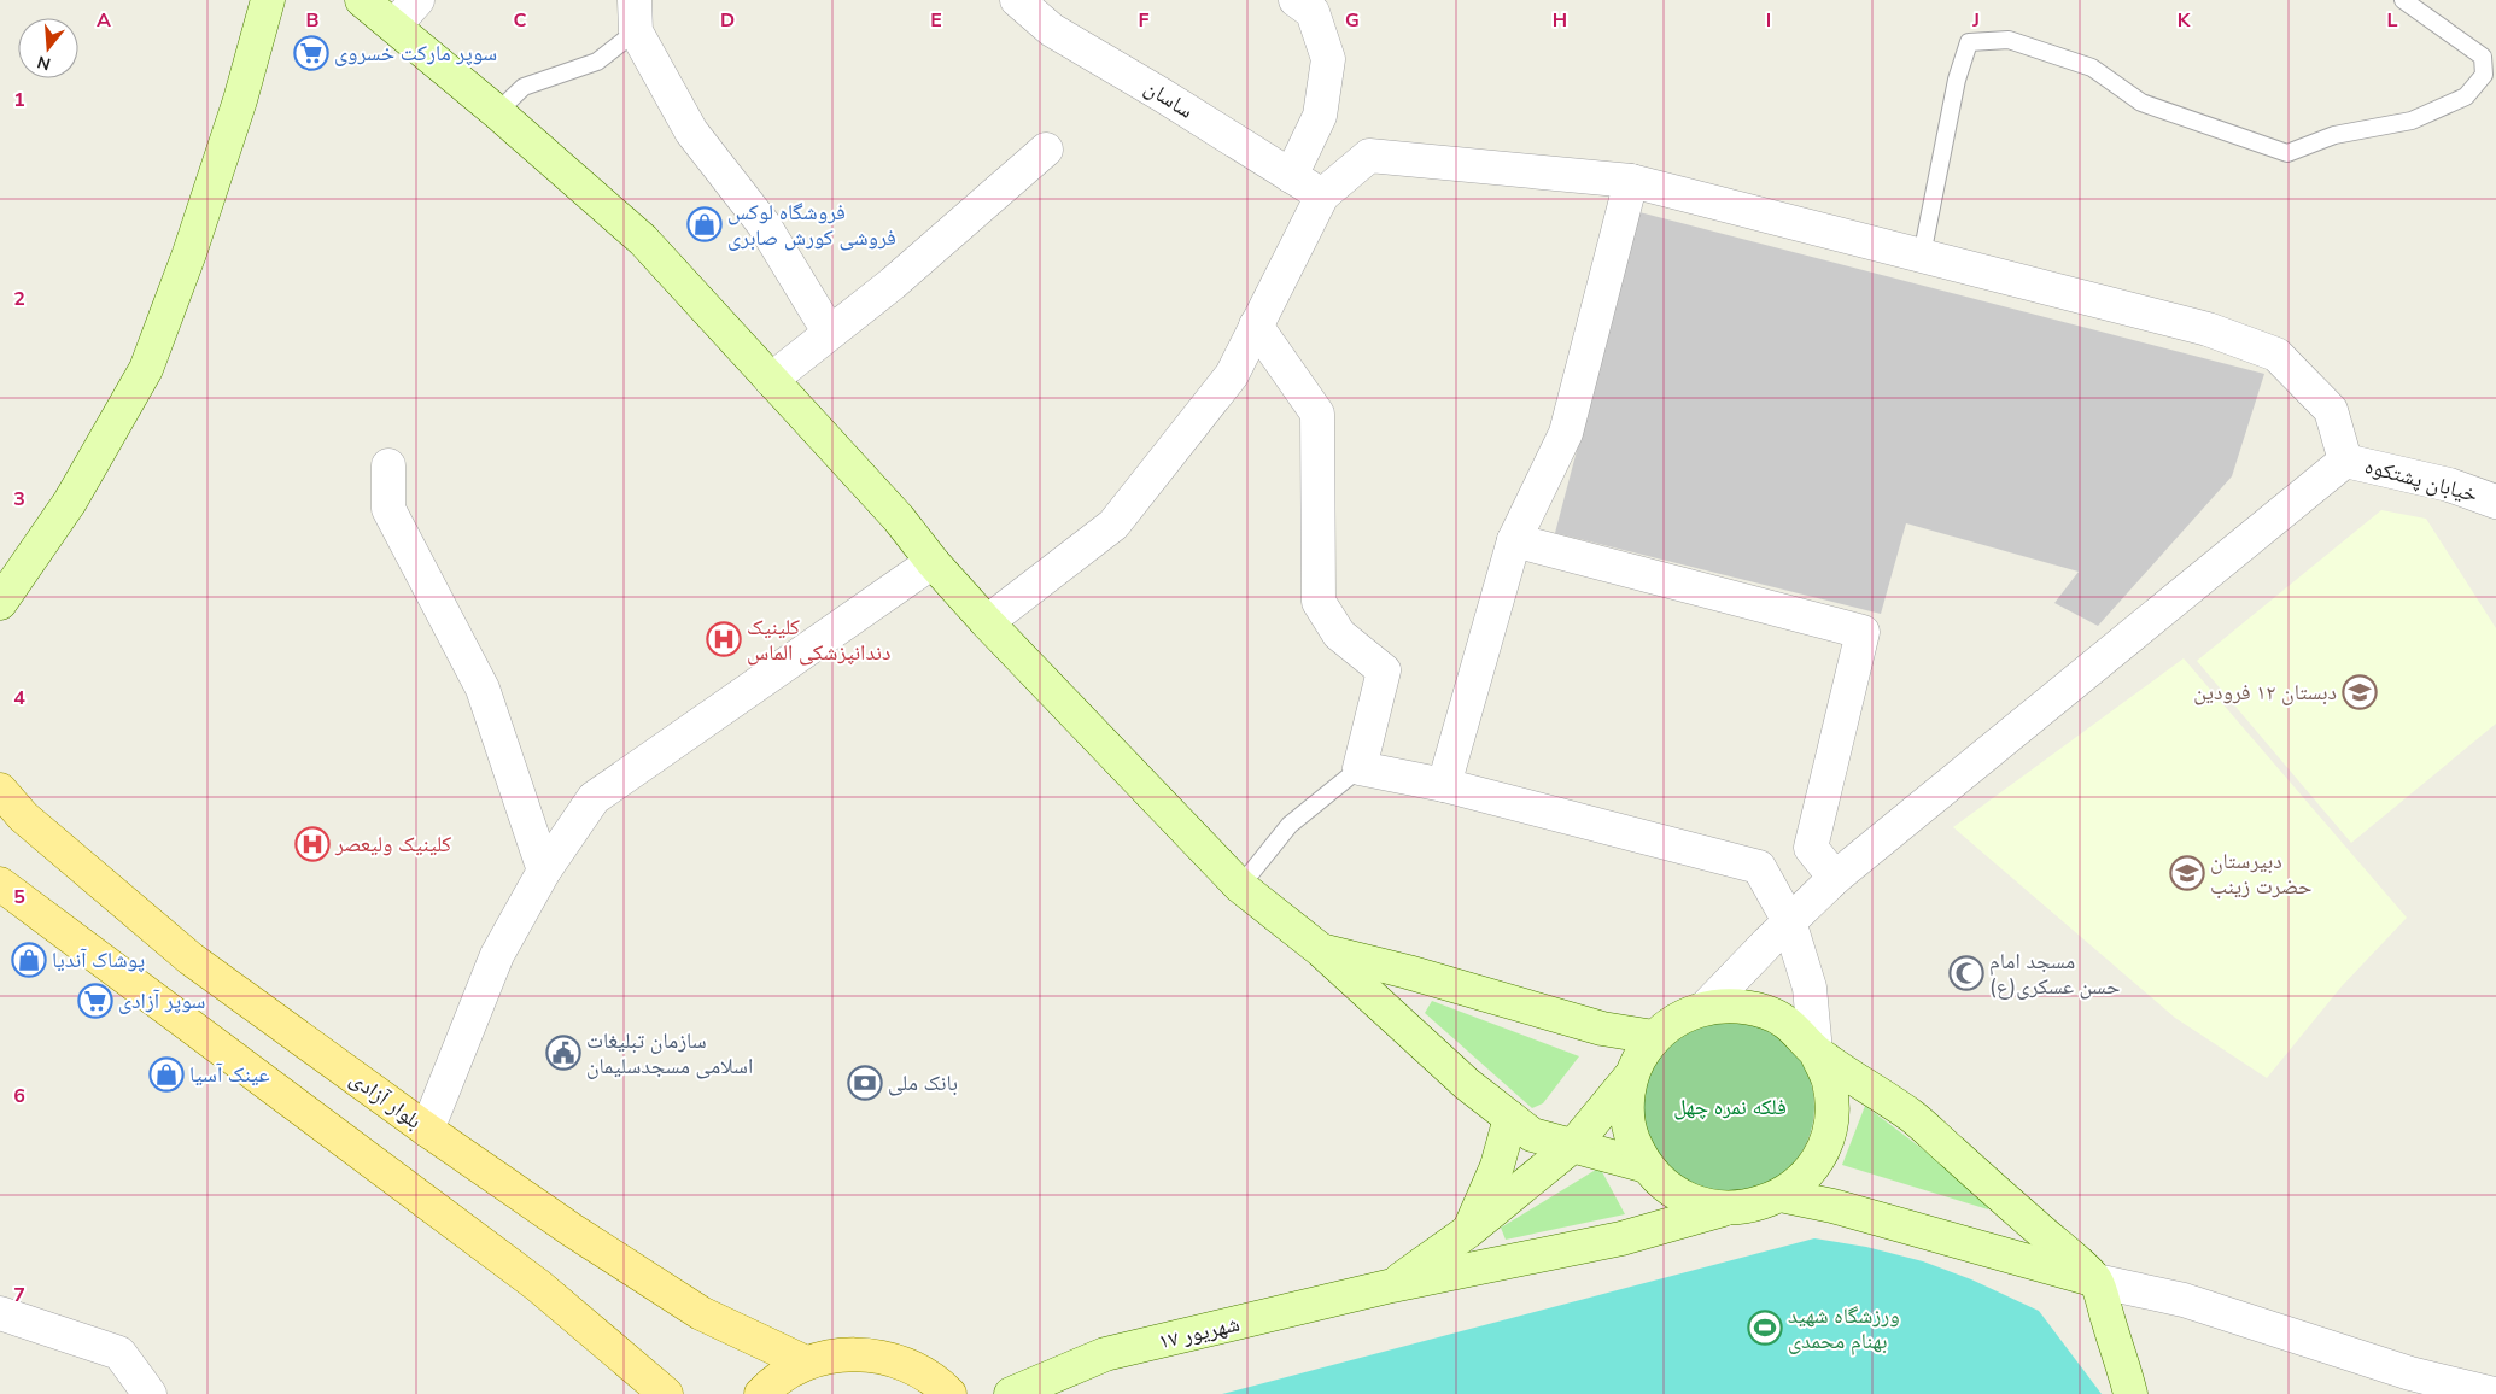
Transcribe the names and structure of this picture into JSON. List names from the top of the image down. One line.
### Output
{"streets":{"main road":["بلوار آزادی","۱۷ شهریور"],"street":["ساسان","خیابان پشتکوه"]},"parks":["فلکه نمره چهل"],"places":{"supermarket":["سوپر مارکت خسروی","سوپر آزادی"],"shop":["فروشگاه لوکس فروشی کورش صابری","پوشاک آندیا","عینک آسیا"],"hospital":["کلینیک دندانپزشکی الماس","کلینیک ولیعصر"],"school or university":["دبستان ۱۲ فرودین","دبیرستان حضرت زینب"],"mosque":["مسجد امام حسن عسکری(ع)"],"public building":["سازمان تبلیغات اسلامی مسجدسلیمان"],"bank":["بانک ملی"],"sports":["ورزشگاه شهید بهنام محمدی"]},"north":"bottom","grid":{"columns":["A","B","C","D","E","F","G","H","I","J","K","L"],"rows":["1","2","3","4","5","6","7"]}}
